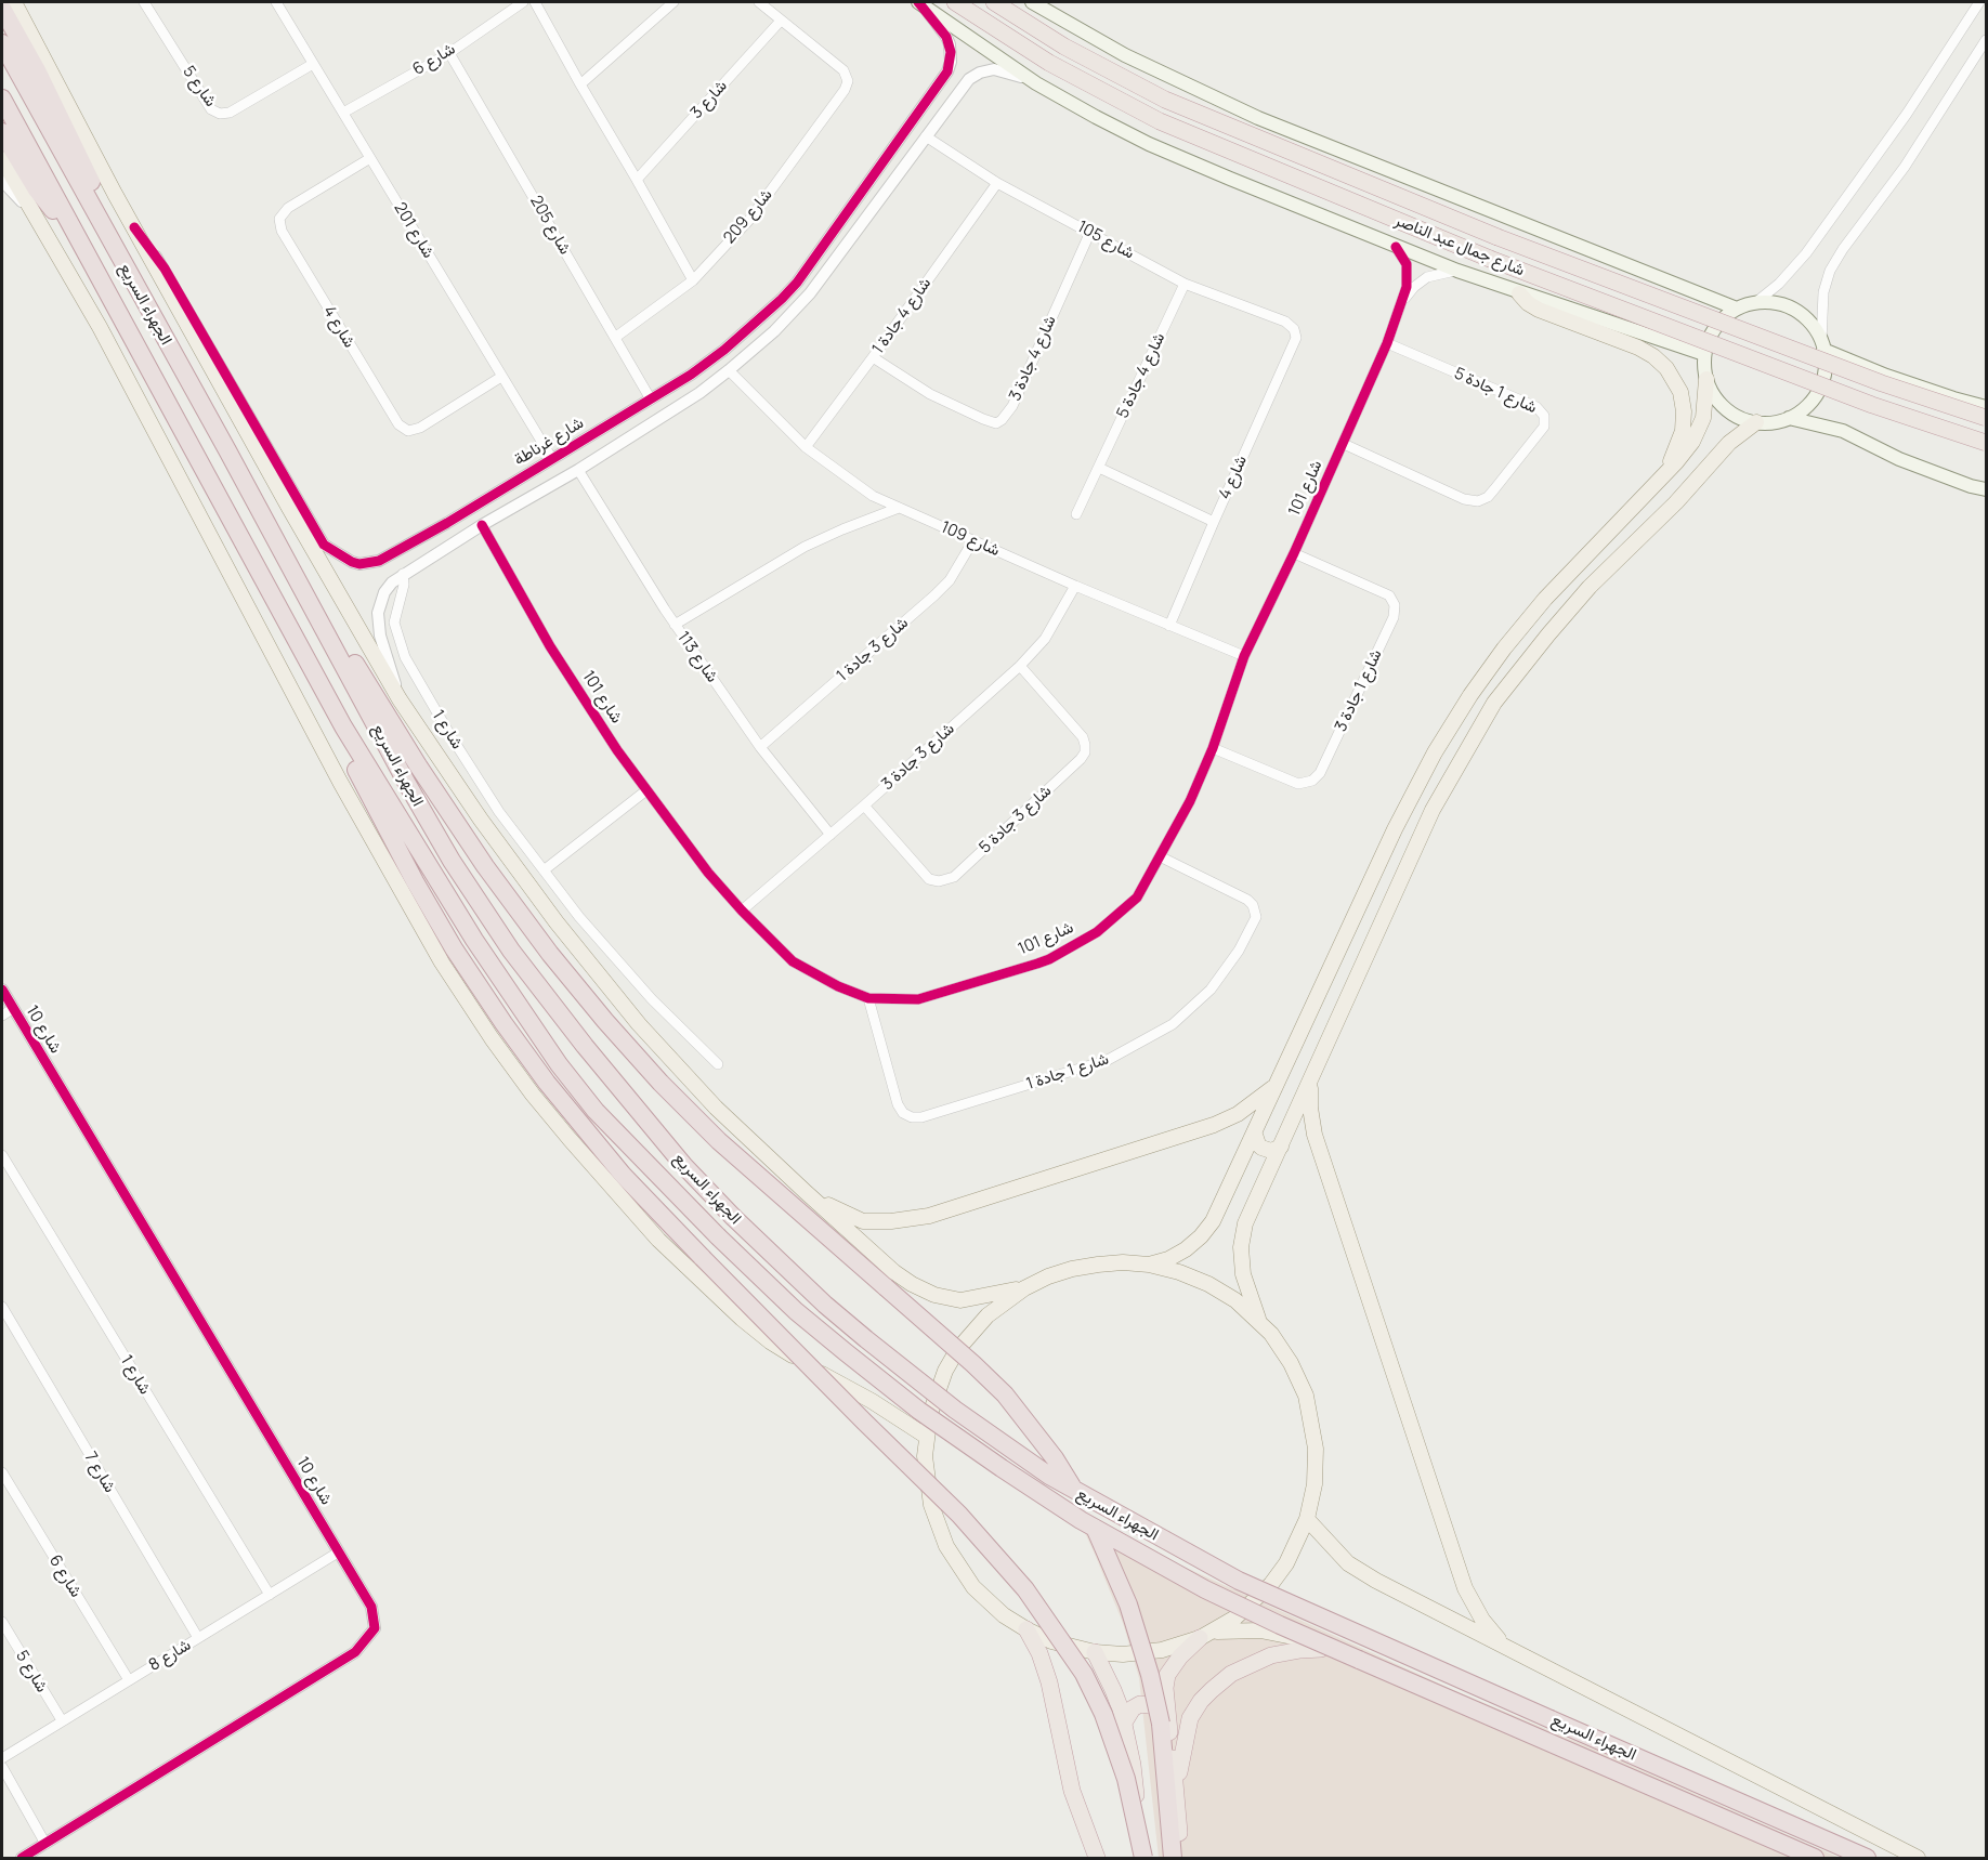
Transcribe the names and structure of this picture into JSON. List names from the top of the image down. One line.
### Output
{"streets":{"highway":["شارع جمال عبد الناصر","الجهراء السريع"],"street":["شارع 6","شارع 5","شارع 3","شارع 209","شارع 205","شارع 201","شارع 105","شارع 4 جادة 1","شارع 4","شارع 4 جادة 3","شارع 4 جادة 5","شارع 1 جادة 5","شارع غرناطة","شارع 101","شارع 109","شارع 3 جادة 1","شارع 113","شارع 1 جادة 3","شارع 1","شارع 3 جادة 3","شارع 3 جادة 5","شارع 10","شارع 1 جادة 1","شارع 7","شارع 8"]},"crossings":[["شارع 6","شارع 205"],["شارع 6","شارع 201"],["شارع 6","شارع 8"],["شارع 5","شارع 201"],["شارع 5","شارع 8"],["شارع 3","شارع 209"],["شارع 209","شارع 205"],["شارع 205","شارع غرناطة"],["شارع 201","شارع 4"],["شارع 201","شارع غرناطة"],["شارع 105","شارع 4 جادة 1"],["شارع 105","شارع 4"],["شارع 105","شارع 4 جادة 3"],["شارع 105","شارع 4 جادة 5"],["الجهراء السريع","شارع غرناطة"],["شارع 4 جادة 1","شارع 4 جادة 3"],["شارع 4 جادة 1","شارع 109"],["شارع 4","شارع 109"],["شارع 1 جادة 5","شارع 101"],["شارع 101","شارع 109"],["شارع 101","شارع 1 جادة 3"],["شارع 101","شارع 3 جادة 3"],["شارع 101","شارع 1 جادة 1"],["شارع 109","شارع 3 جادة 1"],["شارع 109","شارع 3 جادة 3"],["شارع 3 جادة 1","شارع 113"],["شارع 113","شارع 3 جادة 3"],["شارع 1","شارع 8"],["شارع 3 جادة 3","شارع 3 جادة 5"],["شارع 10","شارع 8"],["شارع 7","شارع 8"]]}
